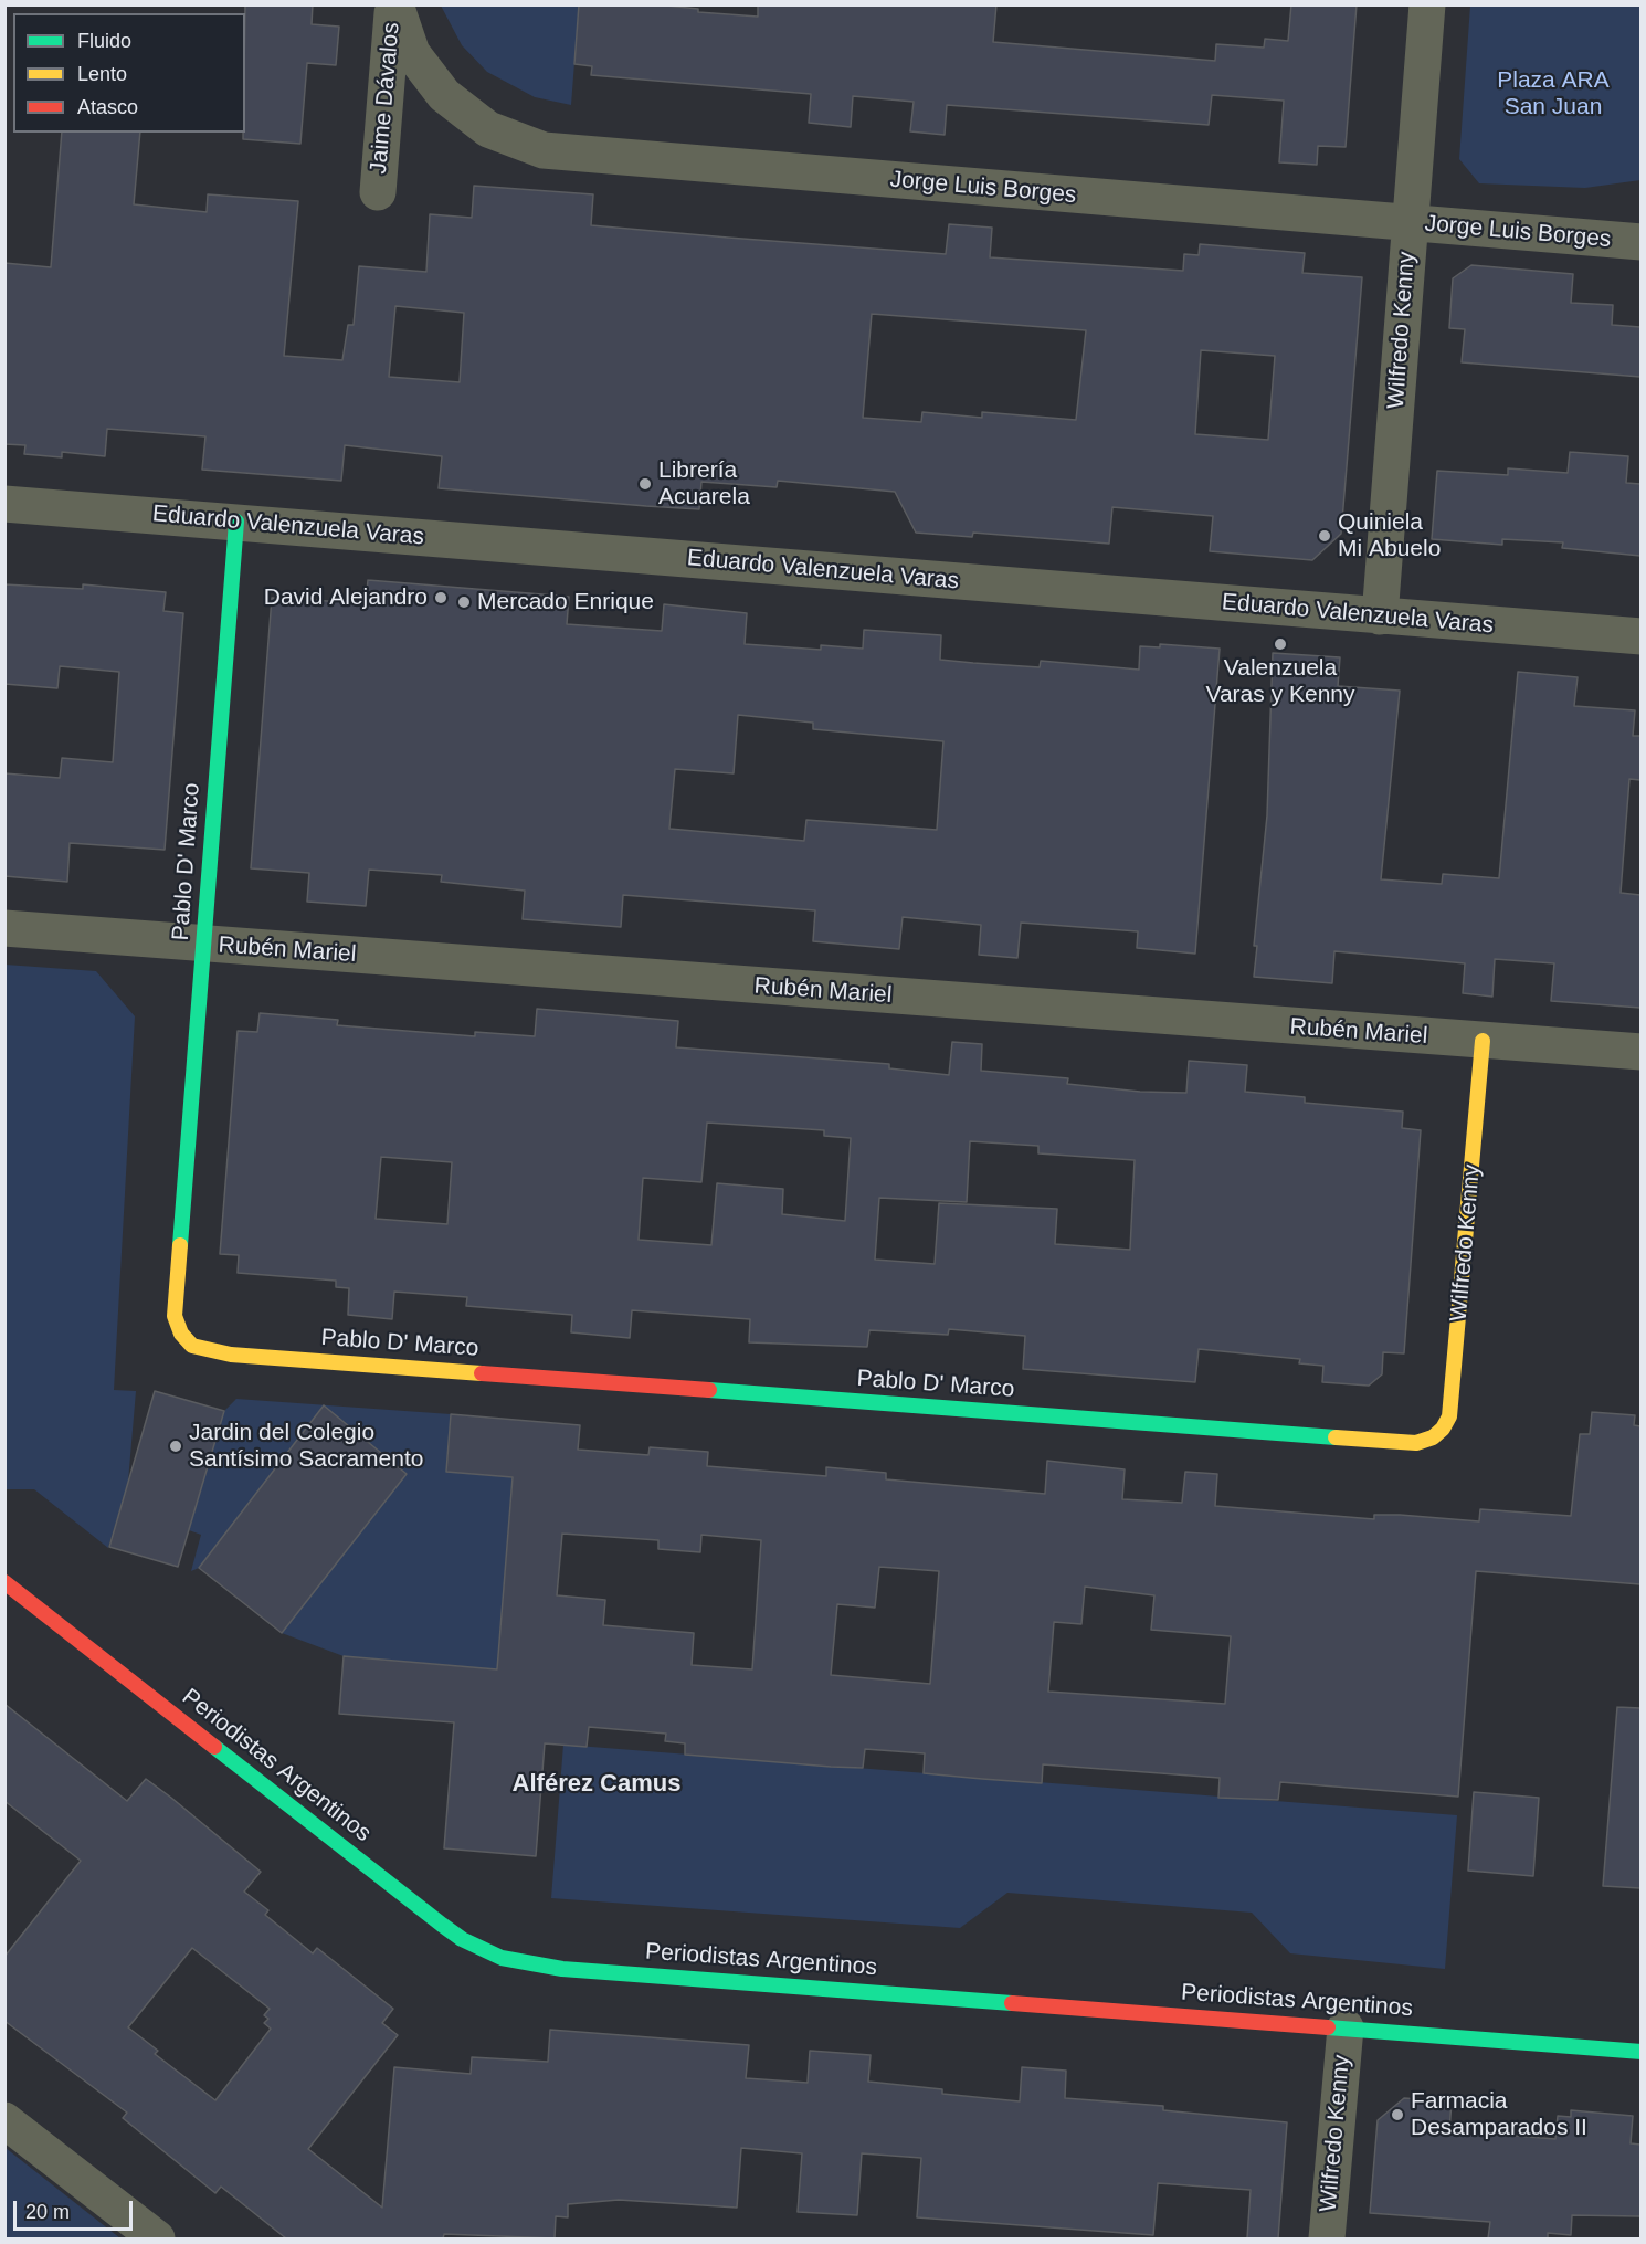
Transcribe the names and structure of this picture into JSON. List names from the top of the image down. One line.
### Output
{"streets":{"street":["Jaime Dávalos","Jorge Luis Borges","Wilfredo Kenny","Eduardo Valenzuela Varas","Pablo D' Marco","Rubén Mariel","Periodistas Argentinos"]},"crossings":[["Jaime Dávalos","Jorge Luis Borges"],["Jorge Luis Borges","Wilfredo Kenny"],["Wilfredo Kenny","Eduardo Valenzuela Varas"],["Wilfredo Kenny","Pablo D' Marco"],["Wilfredo Kenny","Rubén Mariel"],["Wilfredo Kenny","Periodistas Argentinos"],["Eduardo Valenzuela Varas","Pablo D' Marco"],["Pablo D' Marco","Rubén Mariel"]],"districts":["Alférez Camus"],"parks":["Plaza ARA San Juan"],"places":["Librería Acuarela","Quiniela Mi Abuelo","David Alejandro","Mercado Enrique","Valenzuela Varas y Kenny","Jardin del Colegio Santísimo Sacramento","Farmacia Desamparados II"],"legend":["Fluido","Lento","Atasco"],"scale_bar":"20 m"}
